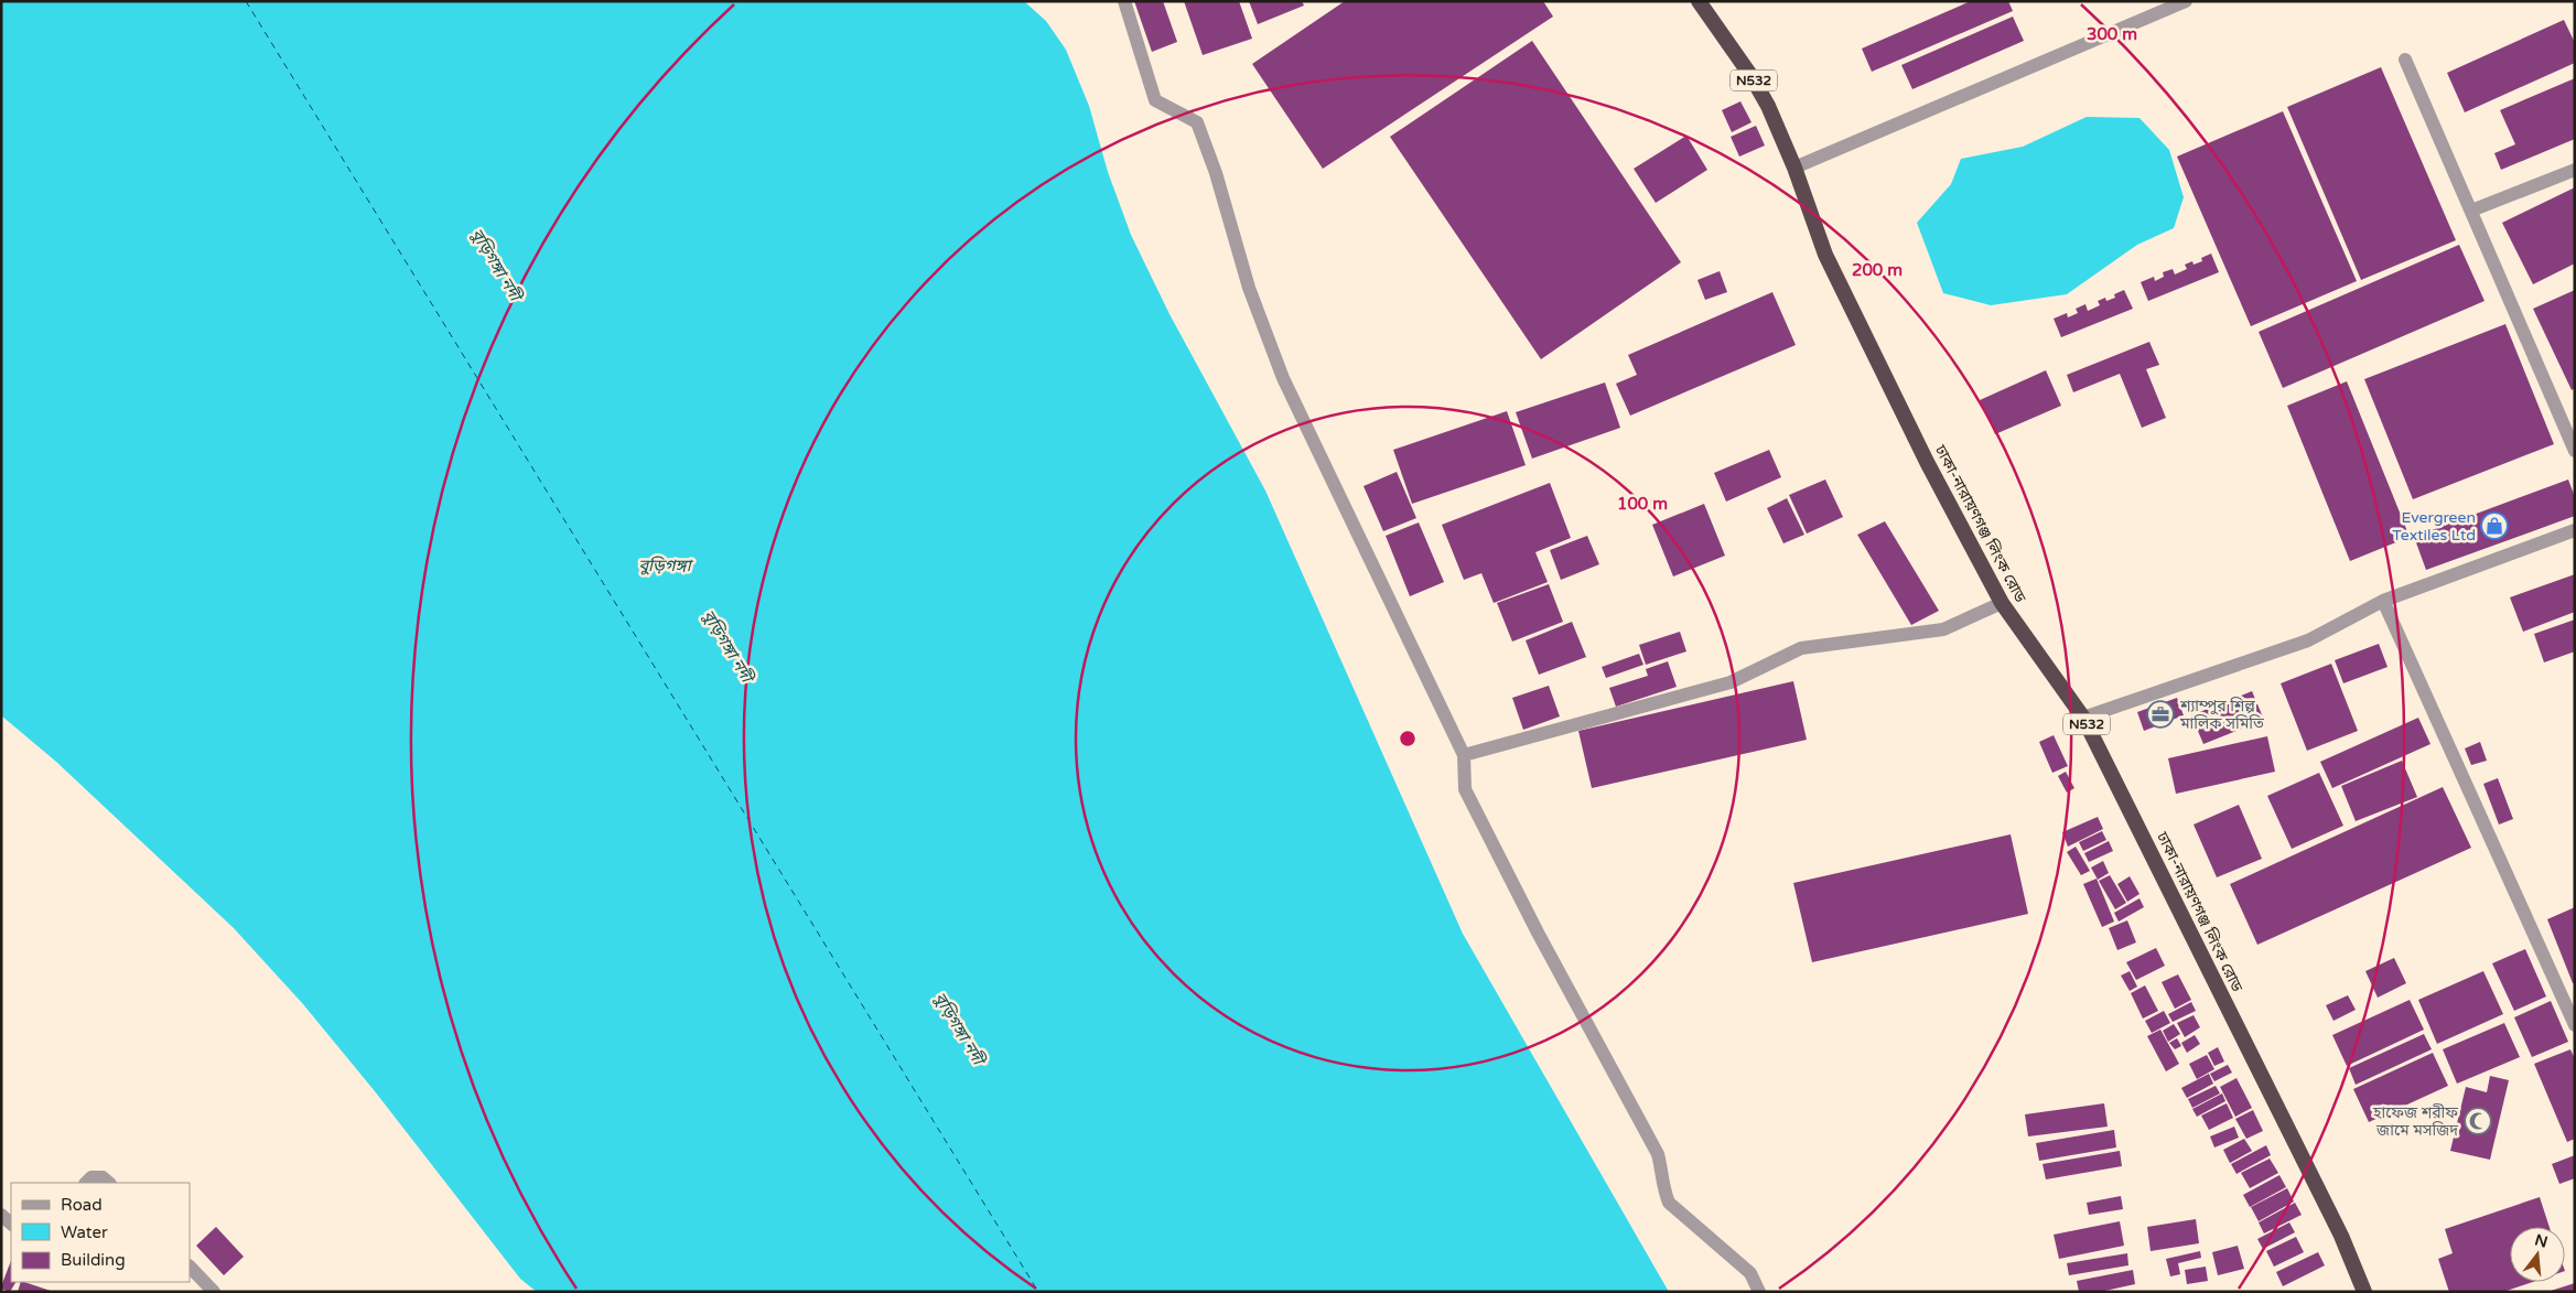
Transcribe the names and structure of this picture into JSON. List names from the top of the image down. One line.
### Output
{"streets":{"highway":["N532","ঢাকা-নারায়ণগঞ্জ লিংক রোড"]},"water":["বুড়িগঙ্গা নদী","বুড়িগঙ্গা"],"places":{"shop":["Evergreen Textiles Ltd"],"office":["শ্যাম্পুর শিল্প মালিক সমিতি"],"mosque":["হাফেজ শরীফ জামে মসজিদ"]},"legend":["Road","Water","Building"],"north":"top","rings":["300 m","200 m","100 m"]}
